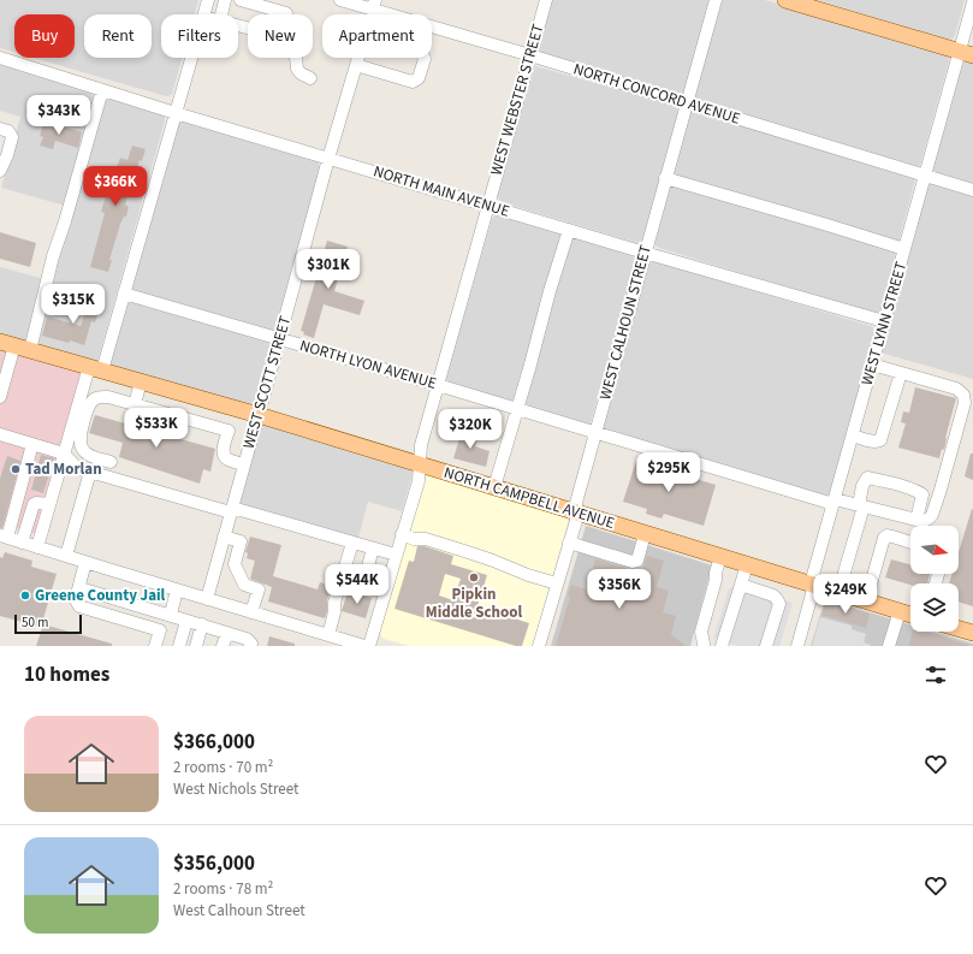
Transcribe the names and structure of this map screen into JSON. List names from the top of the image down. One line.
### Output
{"streets":{"main road":["NORTH CAMPBELL AVENUE"],"street":["NORTH CONCORD AVENUE","WEST WEBSTER STREET","NORTH MAIN AVENUE","WEST CALHOUN STREET","WEST LYNN STREET","NORTH LYON AVENUE","WEST SCOTT STREET"]},"crossings":[["NORTH CONCORD AVENUE","WEST WEBSTER STREET"],["NORTH CONCORD AVENUE","WEST CALHOUN STREET"],["NORTH CONCORD AVENUE","WEST LYNN STREET"],["WEST WEBSTER STREET","NORTH MAIN AVENUE"],["WEST WEBSTER STREET","NORTH LYON AVENUE"],["WEST WEBSTER STREET","NORTH CAMPBELL AVENUE"],["NORTH MAIN AVENUE","WEST CALHOUN STREET"],["NORTH MAIN AVENUE","WEST LYNN STREET"],["NORTH MAIN AVENUE","WEST SCOTT STREET"],["WEST CALHOUN STREET","NORTH LYON AVENUE"],["WEST CALHOUN STREET","NORTH CAMPBELL AVENUE"],["WEST LYNN STREET","NORTH LYON AVENUE"],["WEST LYNN STREET","NORTH CAMPBELL AVENUE"],["NORTH LYON AVENUE","WEST SCOTT STREET"],["WEST SCOTT STREET","NORTH CAMPBELL AVENUE"]],"places":["Tad Morlan","Pipkin Middle School","Greene County Jail"],"scale_bar":"50 m","north":"right","page":{"chip":["Buy","Rent","Filters","New","Apartment"],"price":["$343K","$366K","$301K","$315K","$533K","$320K","$295K","$544K","$356K","$249K"],"scale":"50 m","heading":"10 homes","list":[{"name":"$366,000","note":"2 rooms · 70 m² · West Nichols Street"},{"name":"$356,000","note":"2 rooms · 78 m² · West Calhoun Street"}]}}
